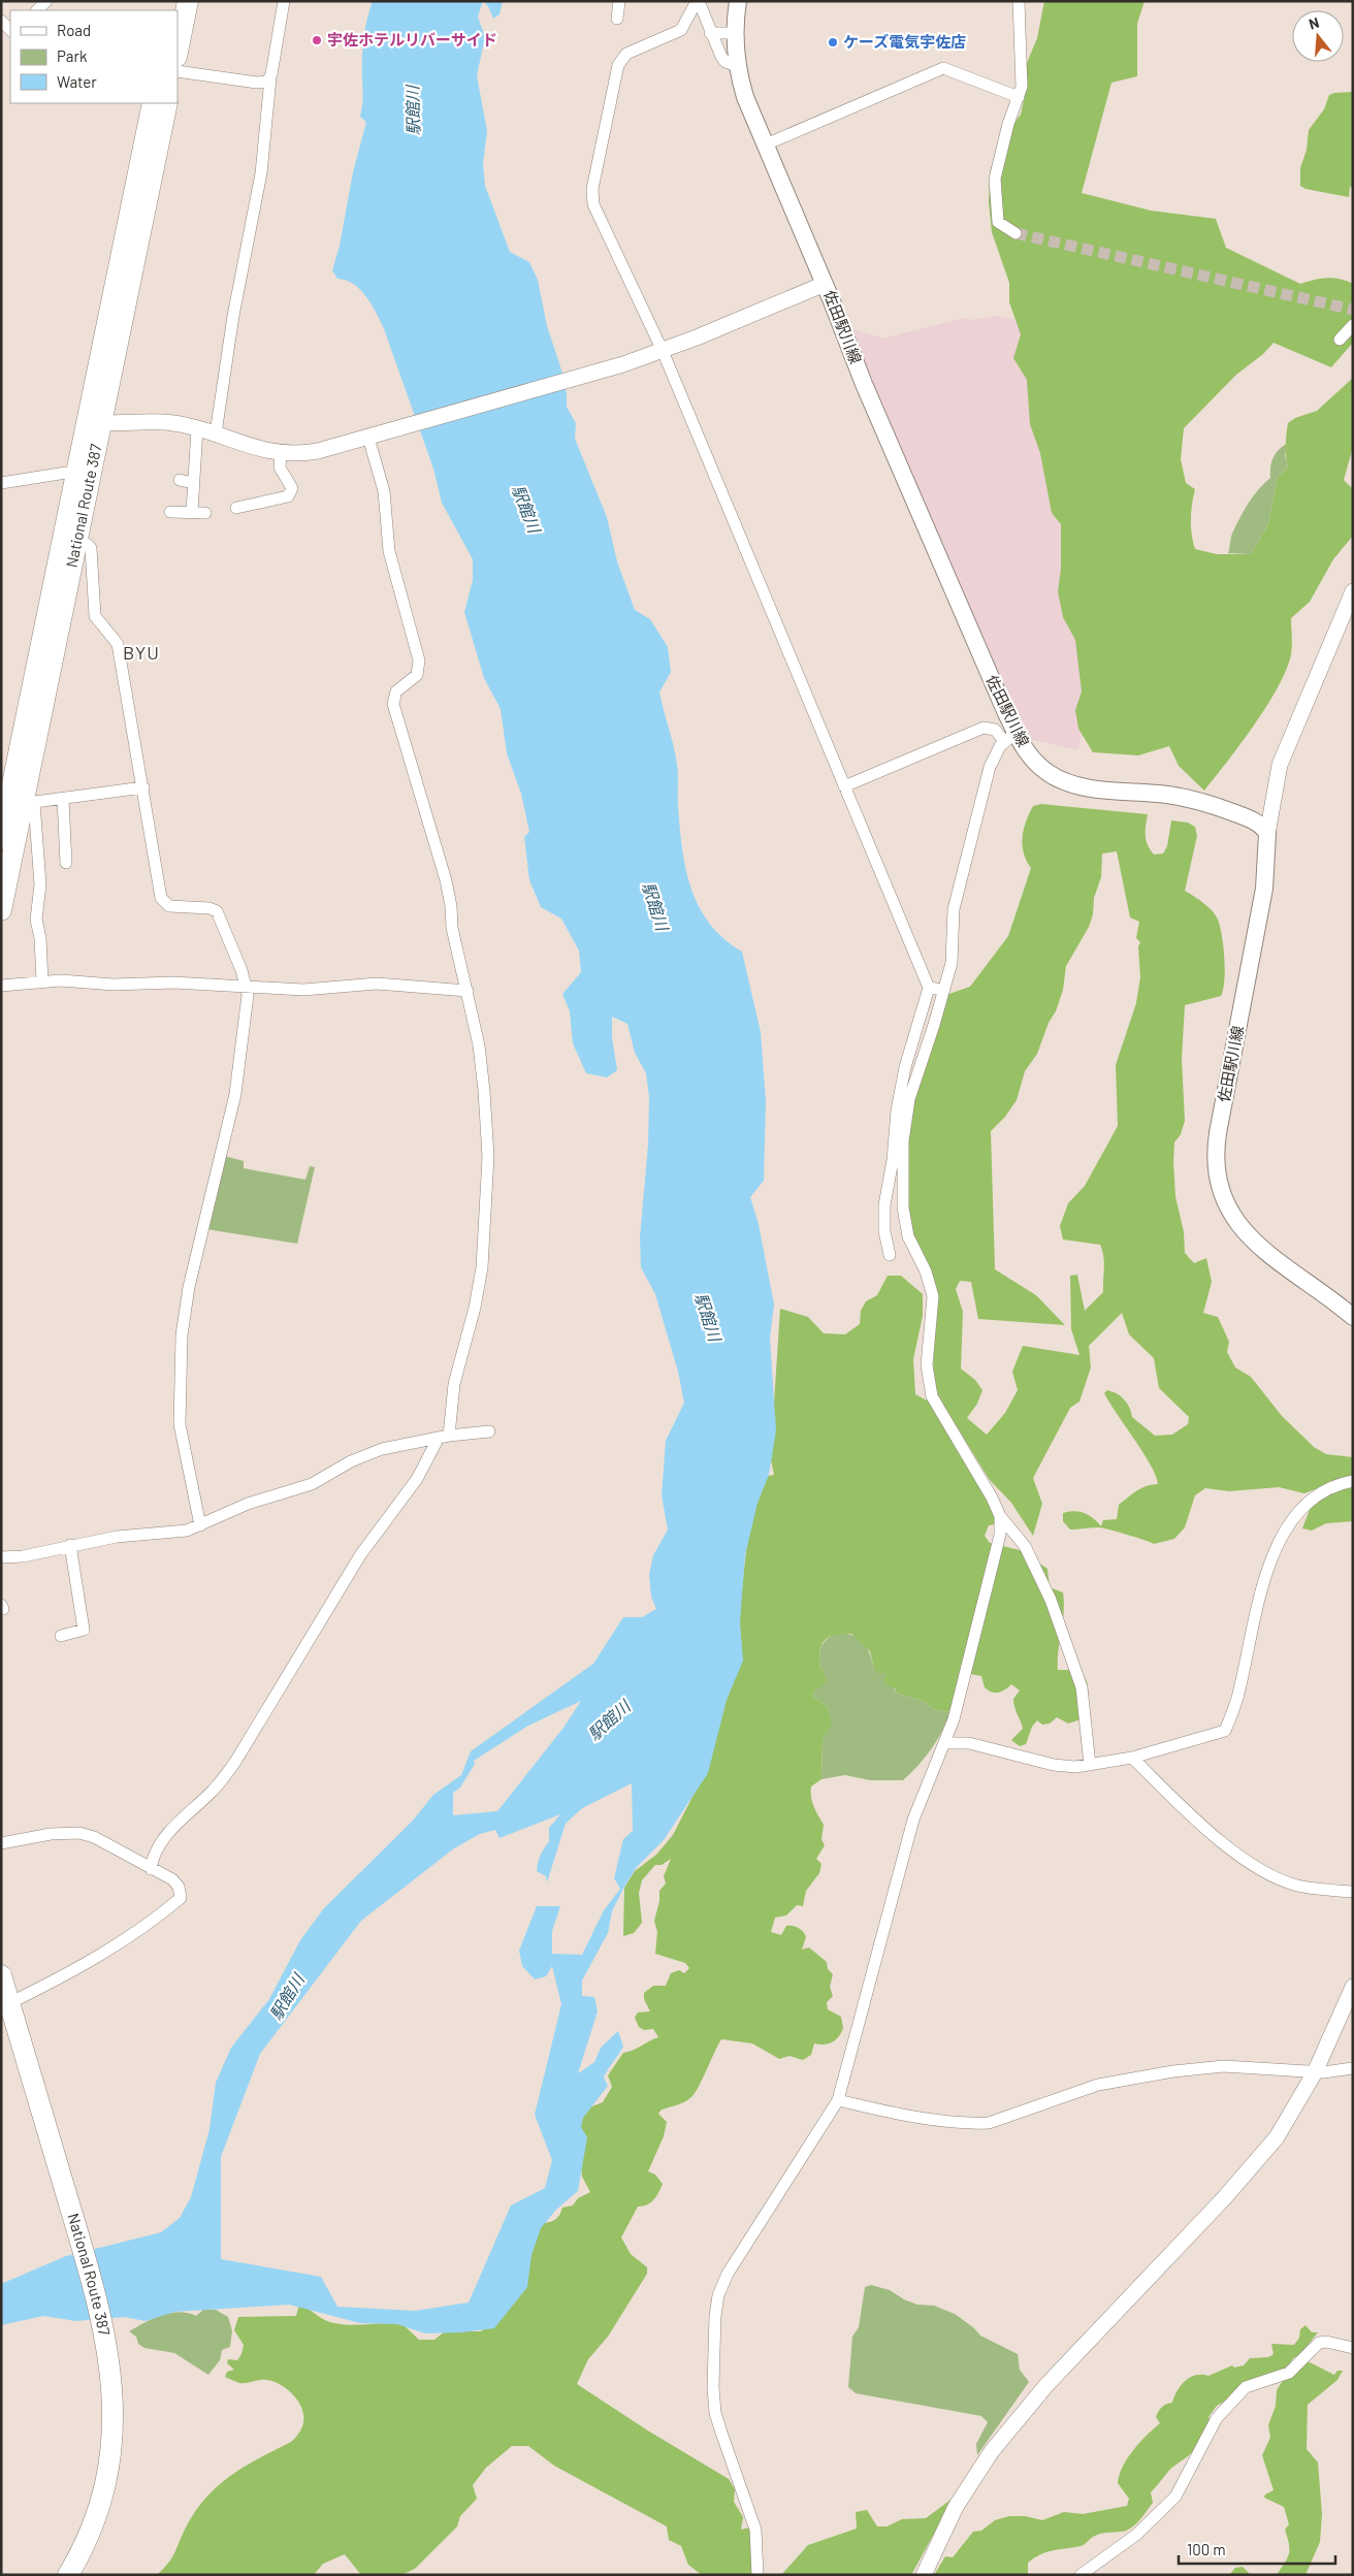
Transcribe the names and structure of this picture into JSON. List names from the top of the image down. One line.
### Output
{"streets":{"highway":["National Route 387"],"main road":["佐田駅川線"]},"districts":["BYU"],"water":["駅館川"],"places":["宇佐ホテルリバーサイド","ケーズ電気宇佐店"],"legend":["Road","Park","Water"],"scale_bar":"100 m","north":"top"}
